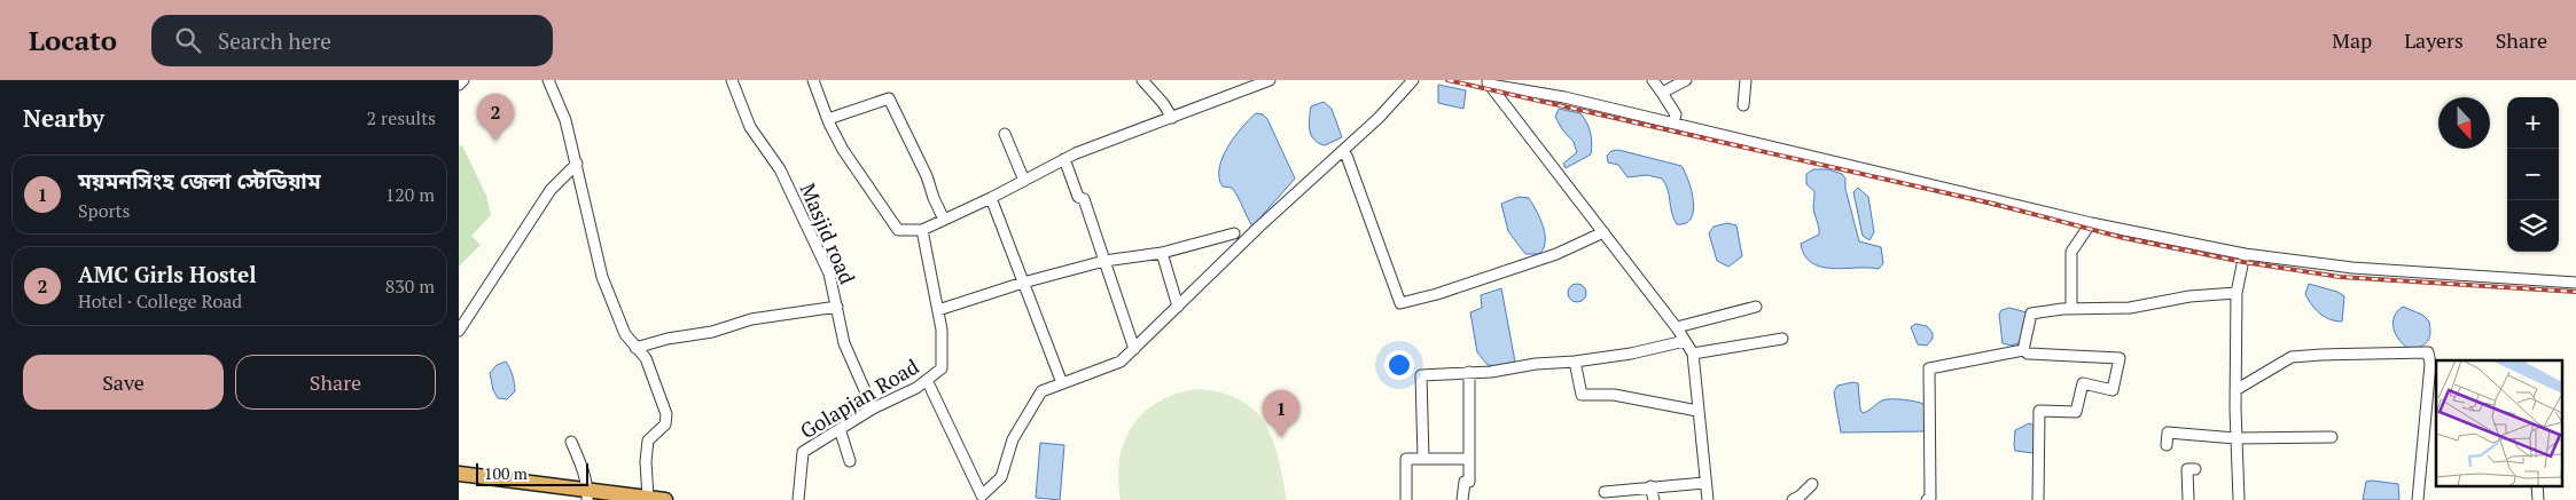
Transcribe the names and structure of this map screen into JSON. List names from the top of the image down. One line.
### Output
{"streets":{"street":["Masjid road","Golapjan Road"]},"crossings":[["Masjid road","Golapjan Road"]],"scale_bar":"100 m","north":"bottom","page":{"header":"Locato","search":"Search here","nav":["Map","Layers","Share"],"heading":["Nearby","2 results"],"pins":["2","1"],"map_buttons":["+","−"],"list":[{"mark":"1","name":"ময়মনসিংহ জেলা স্টেডিয়াম","note":"Sports","value":"120 m"},{"mark":"2","name":"AMC Girls Hostel","note":"Hotel · College Road","value":"830 m"}],"buttons":["Save","Share"],"scale":"100 m"}}
